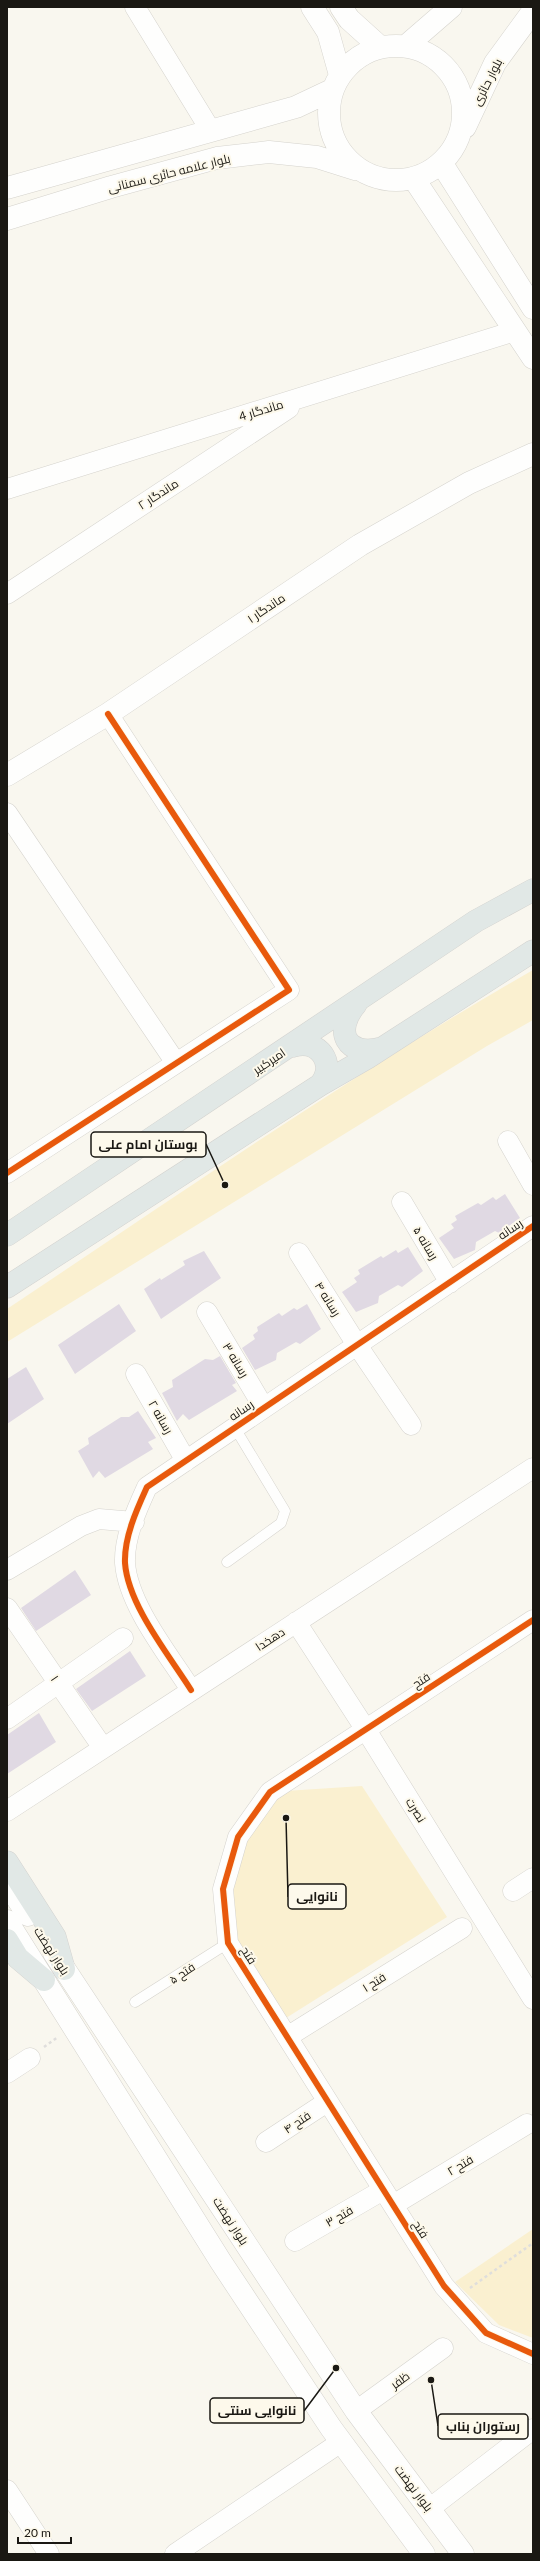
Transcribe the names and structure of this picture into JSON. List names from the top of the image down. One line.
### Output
{"streets":{"main road":["امیرکبیر"],"street":["بلوار حائری","بلوار علامه حائری سمنانی","ماندگار 4","ماندگار ۲","ماندگار ۱","رسانه","رسانه ۵","رسانه ۴","رسانه ۳","رسانه ۲","دهخدا","۱","فتح","نصرت","بلوار نهضت","فتح ۱","فتح ۴","فتح ۲","فتح ۳","ظفر"],"lane":["۵ فتح"]},"crossings":[["بلوار حائری","بلوار علامه حائری سمنانی"],["ماندگار 4","ماندگار ۲"],["رسانه","رسانه ۵"],["رسانه","رسانه ۴"],["رسانه","رسانه ۳"],["رسانه","رسانه ۲"],["رسانه","دهخدا"],["دهخدا","۱"],["دهخدا","نصرت"],["فتح","نصرت"],["فتح","۵ فتح"],["فتح","فتح ۱"],["فتح","فتح ۴"],["فتح","فتح ۲"],["فتح","فتح ۳"],["بلوار نهضت","ظفر"],["فتح ۲","فتح ۳"]],"places":["بوستان امام علی","نانوایی","نانوایی سنتی","رستوران بناب"],"scale_bar":"20 m"}
